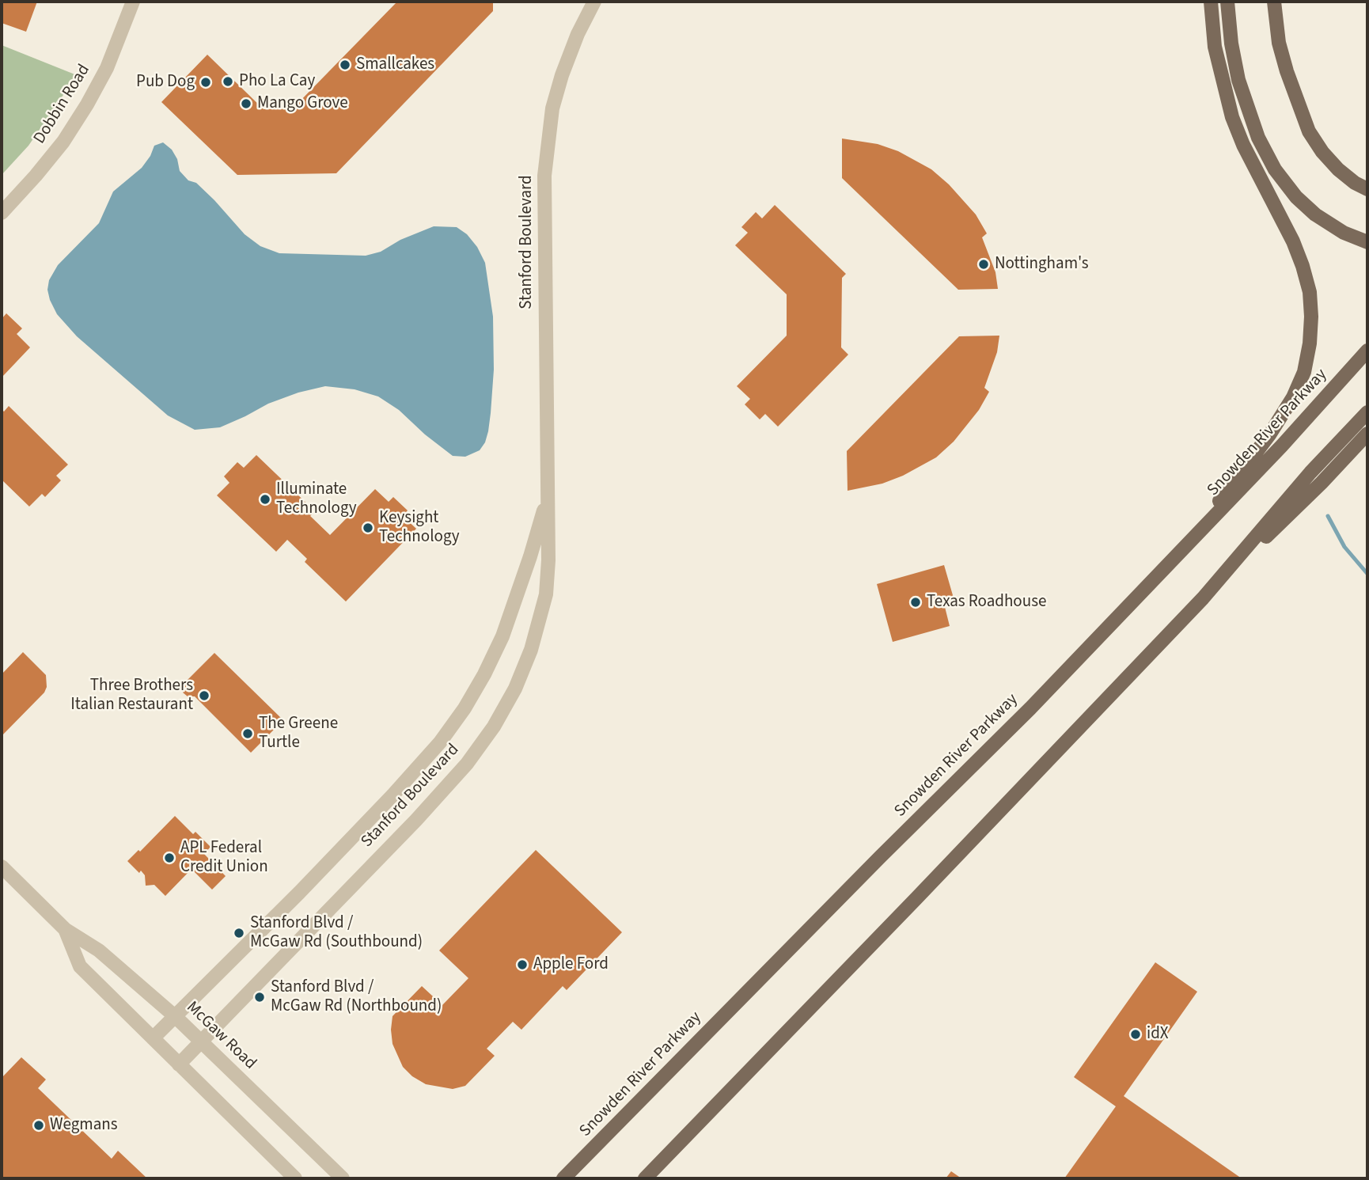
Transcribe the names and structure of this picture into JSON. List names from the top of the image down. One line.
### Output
{"streets":{"main road":["Snowden River Parkway"],"street":["Dobbin Road","Stanford Boulevard","McGaw Road"]},"crossings":[["Stanford Boulevard","McGaw Road"]],"places":["Smallcakes","Pho La Cay","Pub Dog","Mango Grove","Nottingham's","Illuminate Technology","Keysight Technology","Texas Roadhouse","Three Brothers Italian Restaurant","The Greene Turtle","APL Federal Credit Union","Stanford Blvd / McGaw Rd (Southbound)","Apple Ford","Stanford Blvd / McGaw Rd (Northbound)","idX","Wegmans"]}
